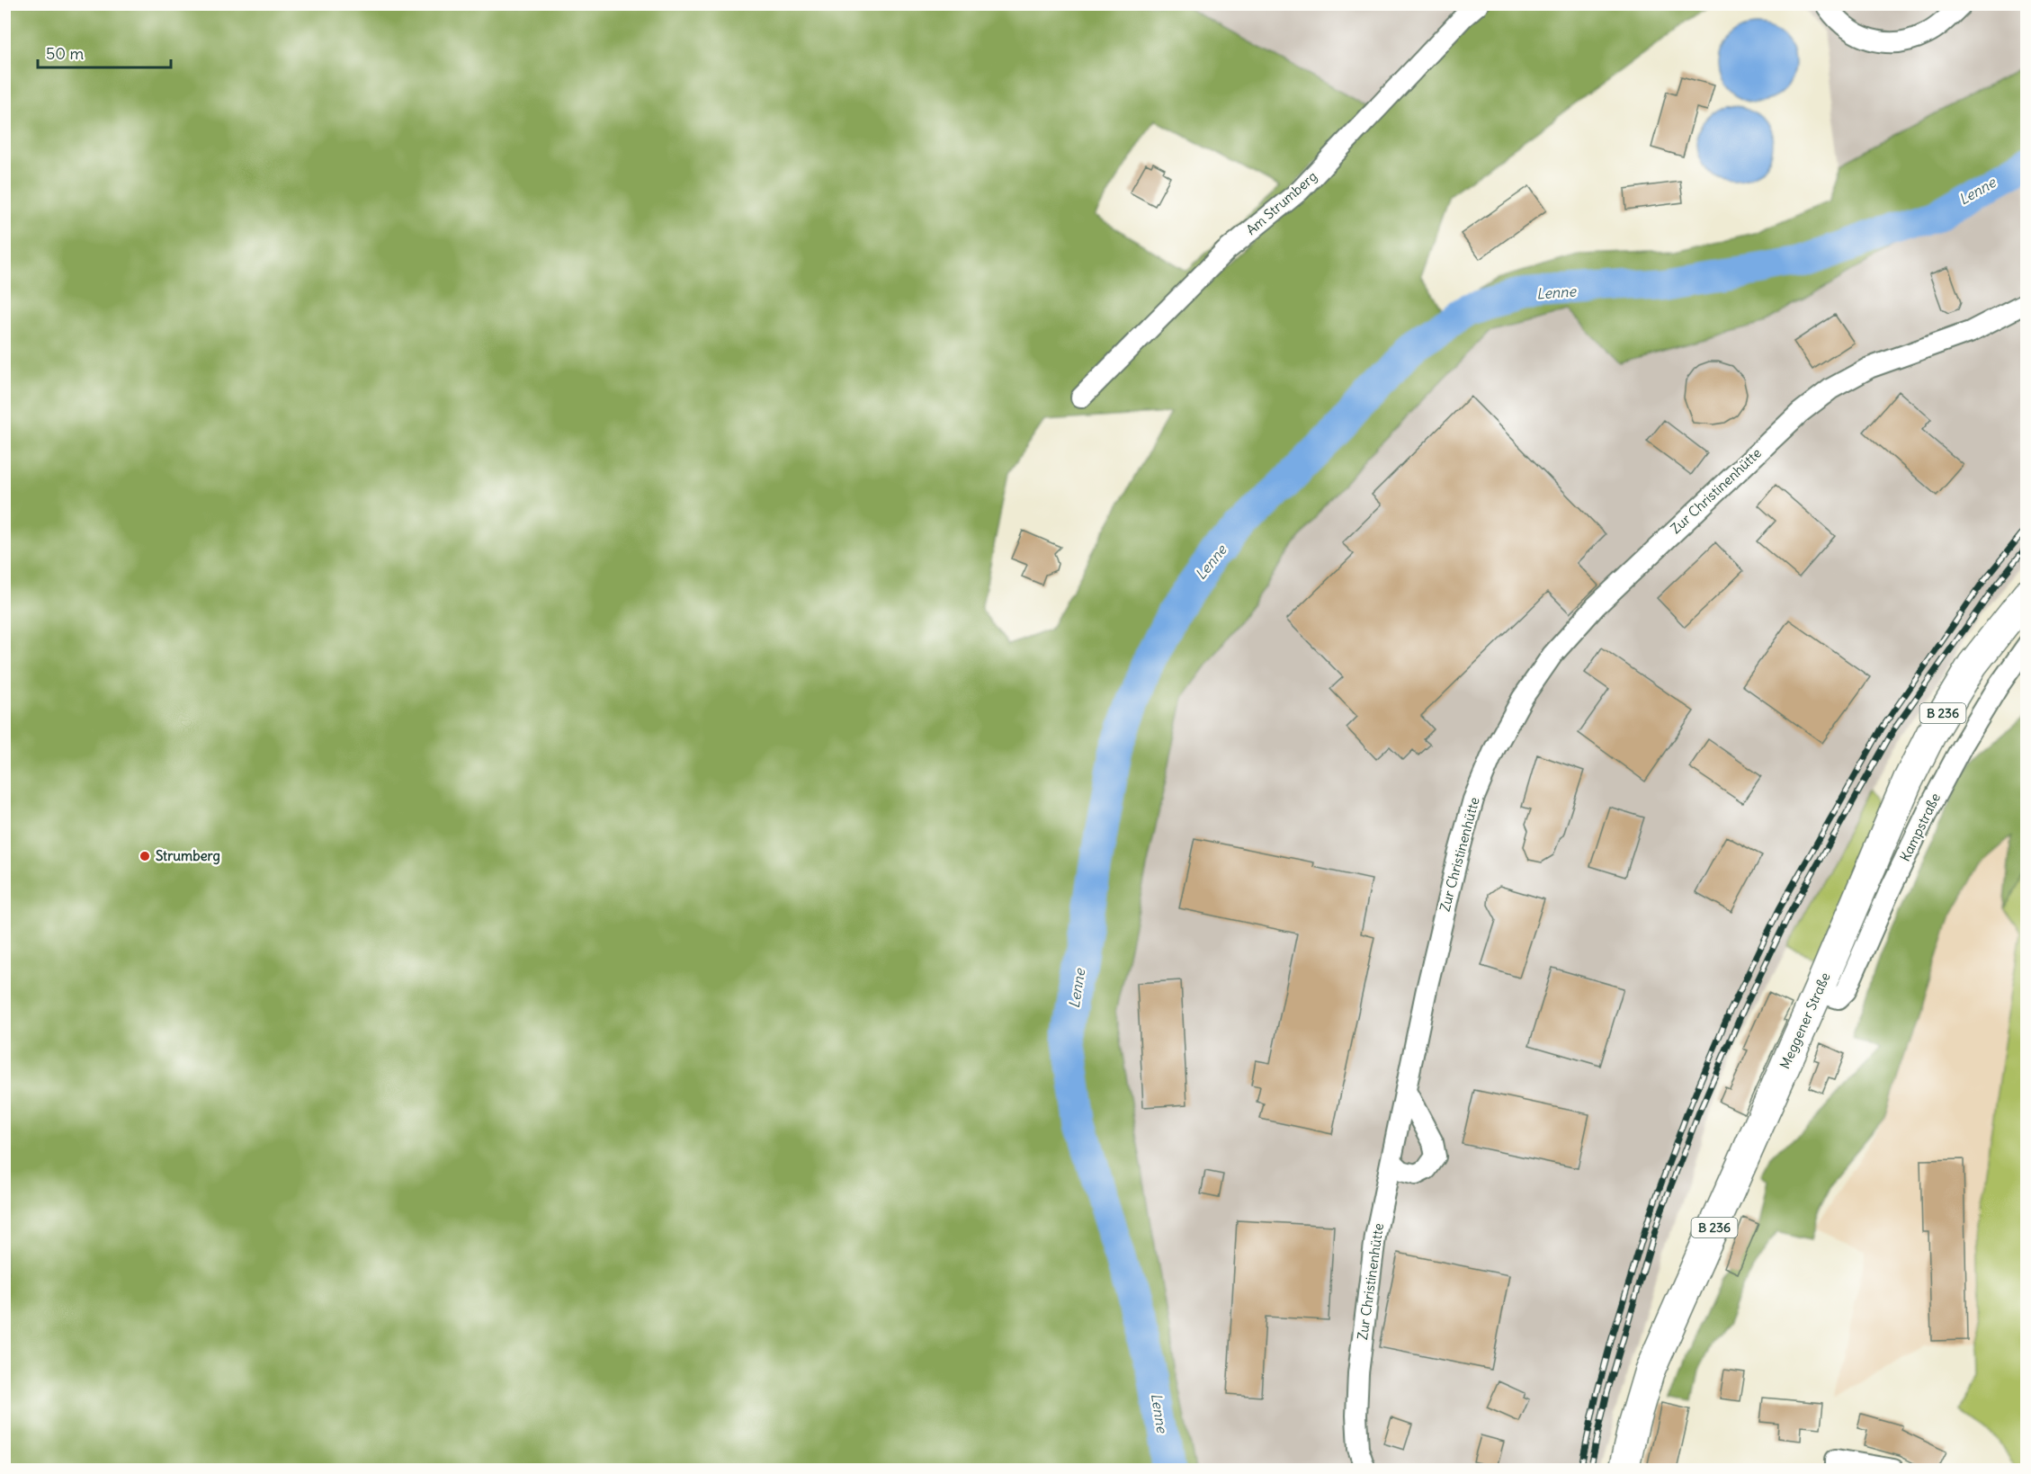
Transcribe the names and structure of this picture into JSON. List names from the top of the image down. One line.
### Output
{"streets":{"main road":["B 236","Meggener Straße"],"street":["Am Strumberg","Zur Christinenhütte","Kampstraße"]},"crossings":[["Kampstraße","Meggener Straße"]],"water":["Lenne"],"places":["Strumberg"],"scale_bar":"50 m"}
